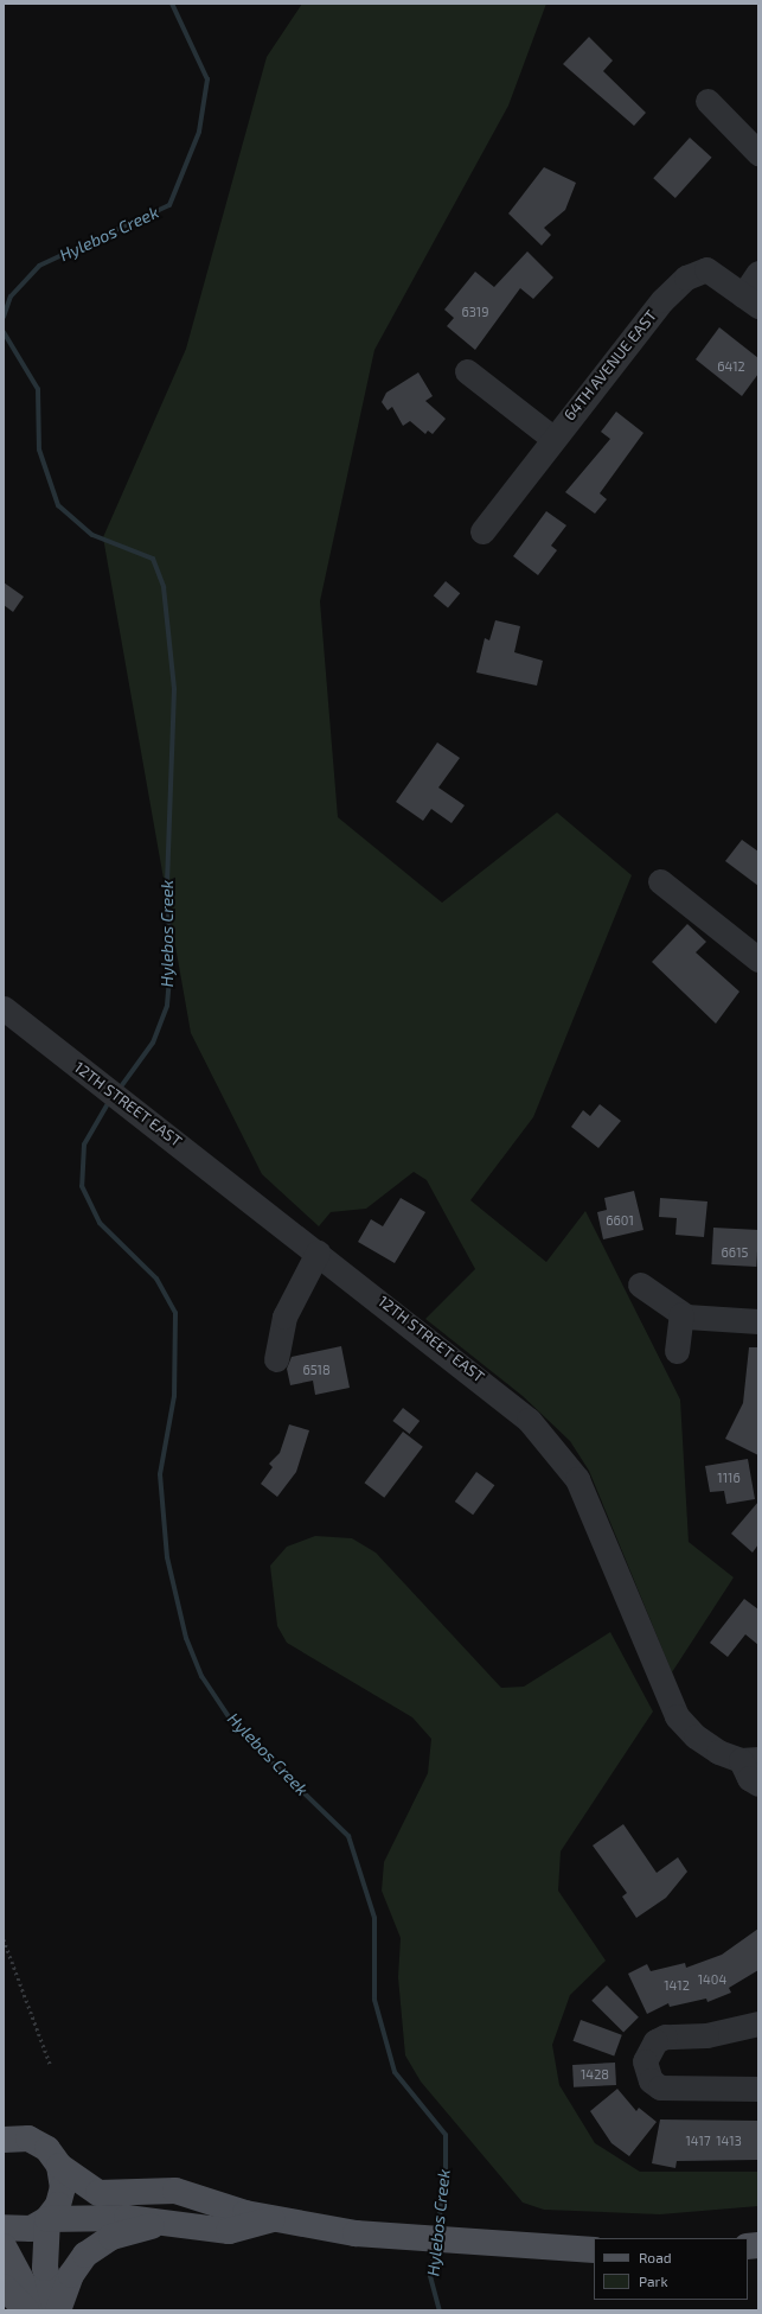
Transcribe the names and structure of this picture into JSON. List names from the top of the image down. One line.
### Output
{"streets":{"street":["64TH AVENUE EAST","12TH STREET EAST"]},"water":["Hylebos Creek"],"house_numbers":["6319","6412","6601","6615","6518","1116","1404","1412","1428","1417","1413"],"legend":["Road","Park"]}
